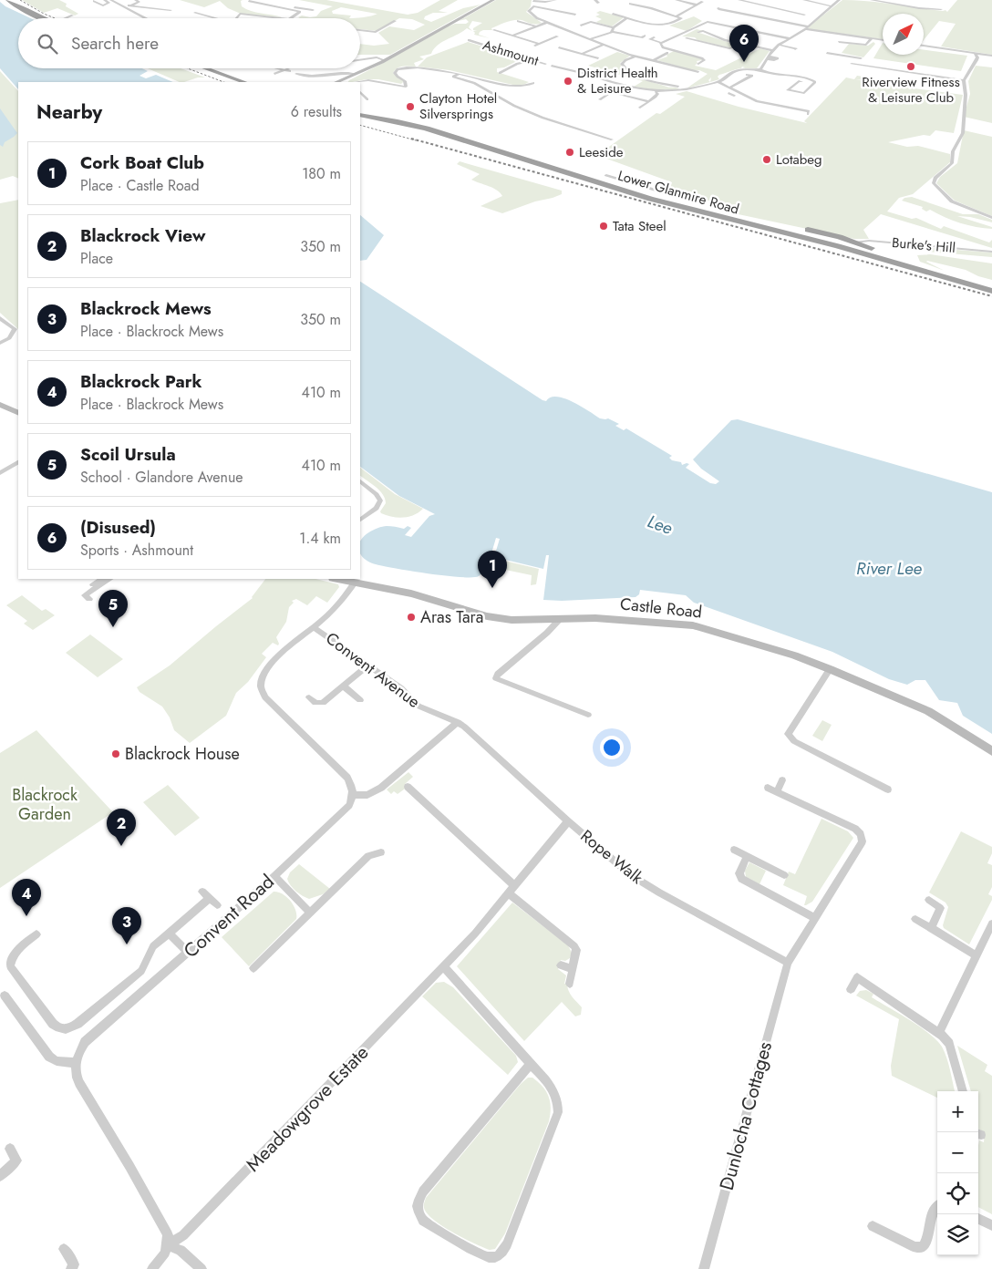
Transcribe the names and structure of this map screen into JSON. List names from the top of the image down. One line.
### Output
{"streets":{"highway":["Lower Glanmire Road"],"main road":["Castle Road"],"street":["Ashmount","Burke's Hill","Convent Avenue","Rope Walk","Convent Road","Meadowgrove Estate","Dunlocha Cottages"]},"crossings":[["Lower Glanmire Road","Burke's Hill"],["Convent Avenue","Rope Walk"],["Rope Walk","Meadowgrove Estate"],["Rope Walk","Dunlocha Cottages"]],"water":["Lee","River Lee"],"parks":["Blackrock Garden"],"places":["Riverview Fitness & Leisure Club","District Health & Leisure","Clayton Hotel Silversprings","Leeside","Lotabeg","Tata Steel","Aras Tara","Blackrock House"],"north":"top right","page":{"search":"Search here","pins":["6","1","5","2","4","3"],"heading":["Nearby","6 results"],"list":[{"mark":"1","name":"Cork Boat Club","note":"Place · Castle Road","value":"180 m"},{"mark":"2","name":"Blackrock View","note":"Place","value":"350 m"},{"mark":"3","name":"Blackrock Mews","note":"Place · Blackrock Mews","value":"350 m"},{"mark":"4","name":"Blackrock Park","note":"Place · Blackrock Mews","value":"410 m"},{"mark":"5","name":"Scoil Ursula","note":"School · Glandore Avenue","value":"410 m"},{"mark":"6","name":"(Disused)","note":"Sports · Ashmount","value":"1.4 km"}],"map_buttons":["+","−"]}}
